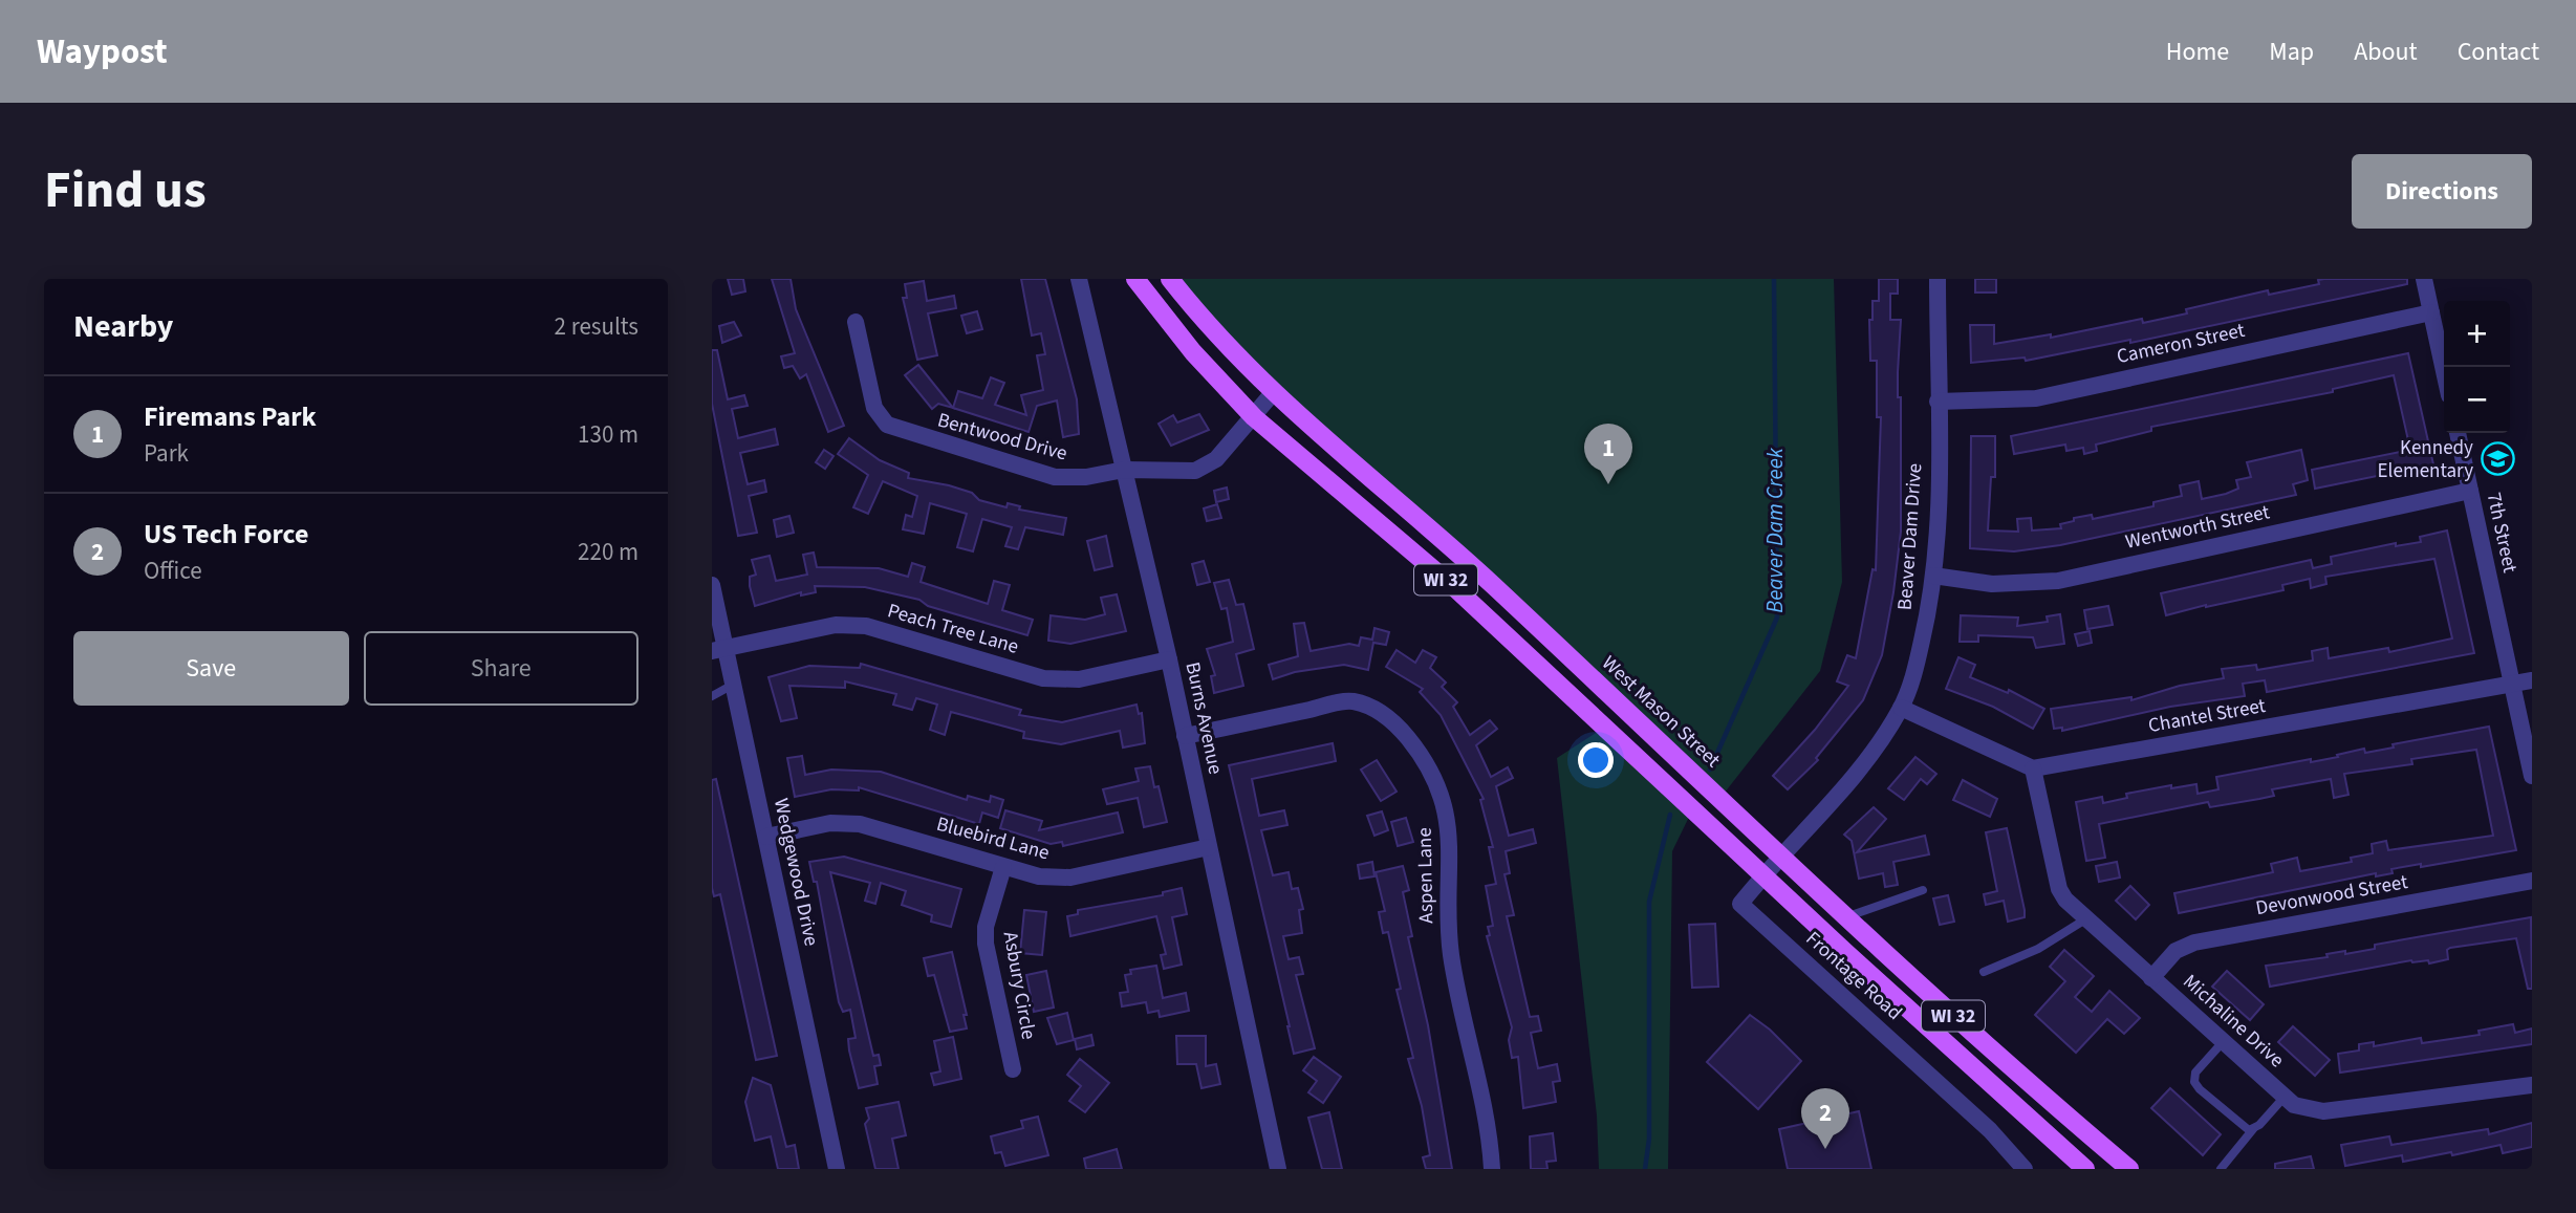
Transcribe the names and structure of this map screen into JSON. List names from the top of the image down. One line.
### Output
{"streets":{"main road":["WI 32","West Mason Street"],"street":["Cameron Street","Bentwood Drive","Wentworth Street","7th Street","Beaver Dam Drive","Peach Tree Lane","Chantel Street","Burns Avenue","Bluebird Lane","Wedgewood Drive","Aspen Lane","Devonwood Street","Frontage Road","Asbury Circle","Michaline Drive"]},"crossings":[["Cameron Street","Beaver Dam Drive"],["Bentwood Drive","WI 32"],["Bentwood Drive","West Mason Street"],["Bentwood Drive","Burns Avenue"],["Wentworth Street","7th Street"],["Wentworth Street","Beaver Dam Drive"],["7th Street","Chantel Street"],["Beaver Dam Drive","WI 32"],["Beaver Dam Drive","West Mason Street"],["Beaver Dam Drive","Frontage Road"],["WI 32","Frontage Road"],["Peach Tree Lane","Burns Avenue"],["Peach Tree Lane","Wedgewood Drive"],["Chantel Street","Michaline Drive"],["Burns Avenue","Bluebird Lane"],["Burns Avenue","Aspen Lane"],["Bluebird Lane","Wedgewood Drive"],["Bluebird Lane","Asbury Circle"],["Devonwood Street","Michaline Drive"]],"water":["Beaver Dam Creek"],"places":{"school or university":["Kennedy Elementary"]},"page":{"header":"Waypost","nav":["Home","Map","About","Contact"],"title":"Find us","buttons":["Directions",["Save","Share"]],"heading":["Nearby","2 results"],"map_buttons":["+","−"],"list":[{"mark":"1","name":"Firemans Park","note":"Park","value":"130 m"},{"mark":"2","name":"US Tech Force","note":"Office","value":"220 m"}],"pins":["1","2"]}}
